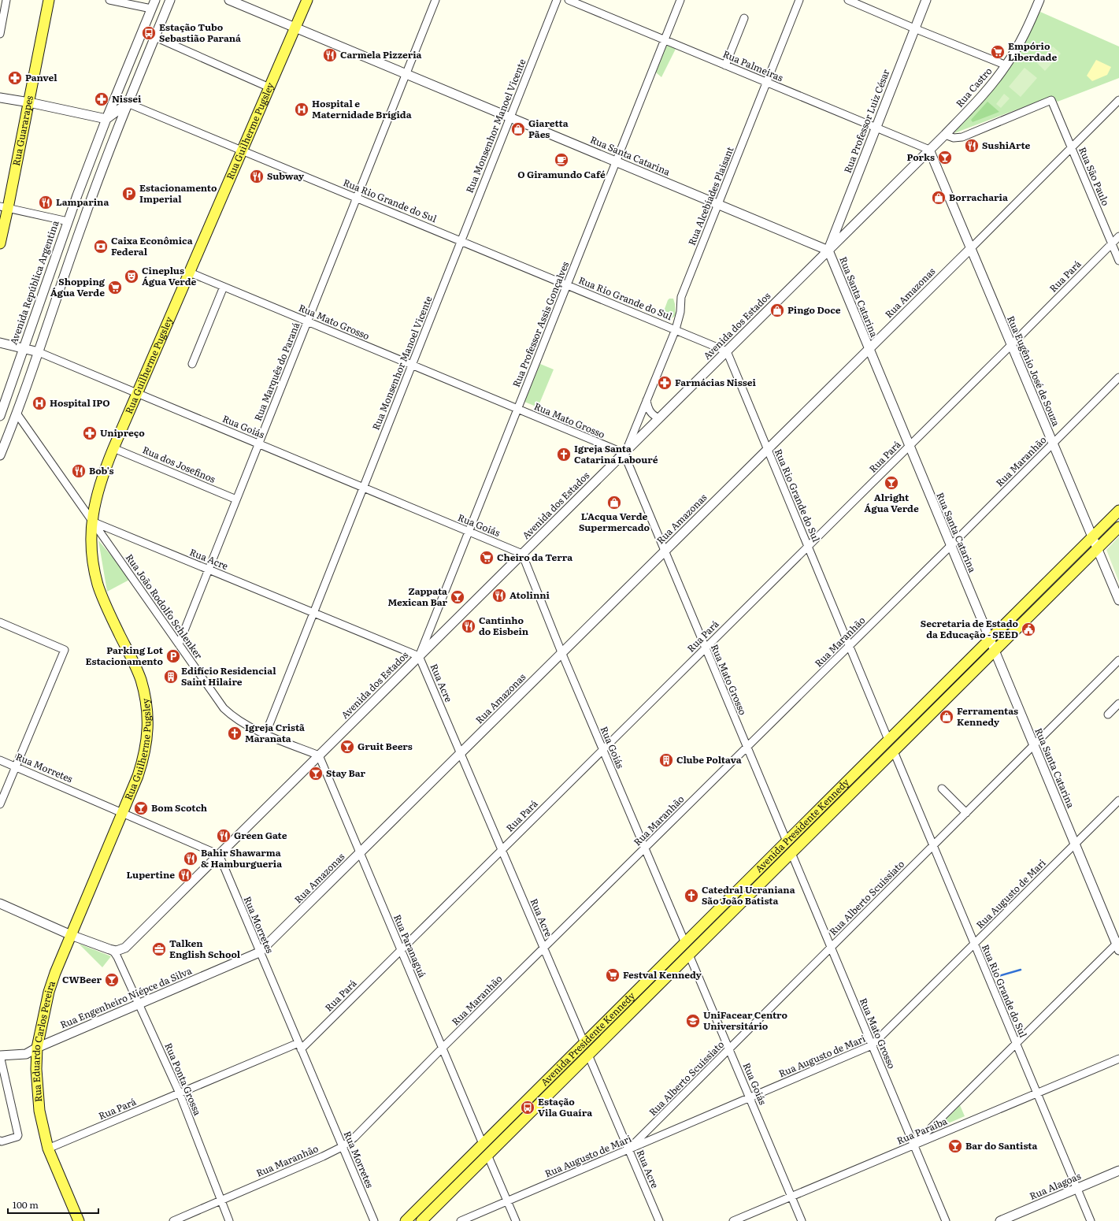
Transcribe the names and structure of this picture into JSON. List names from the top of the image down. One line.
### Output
{"streets":{"main road":["Rua Guilherme Pugsley","Rua Guararapes","Avenida Presidente Kennedy","Rua Eduardo Carlos Pereira"],"street":["Rua Palmeiras","Rua Castro","Rua Professor Luiz César","Rua Monsenhor Manoel Vicente","Rua Santa Catarina","Rua São Paulo","Rua Alcebíades Plaisant","Rua Rio Grande do Sul","Rua Pará","Avenida República Argentina","Rua Amazonas","Rua Mato Grosso","Rua Professor Assis Gonçalves","Avenida dos Estados","Rua Eugênio José de Souza","Rua Marquês do Paraná","Rua Goiás","Rua Maranhão","Rua dos Josefinos","Rua Acre","Rua João Rodolfo Schlenker","Rua Morretes","Rua Augusto de Mari","Rua Alberto Scuissiato","Rua Paranaguá","Rua Engenheiro Niépce da Silva","Rua Ponta Grossa","Rua Paraíba","Rua Alagoas"]},"crossings":[["Rua Palmeiras","Rua Professor Luiz César"],["Rua Palmeiras","Rua Alcebíades Plaisant"],["Rua Palmeiras","Rua Professor Assis Gonçalves"],["Rua Palmeiras","Avenida dos Estados"],["Rua Palmeiras","Rua Eugênio José de Souza"],["Rua Castro","Rua São Paulo"],["Rua Castro","Avenida dos Estados"],["Rua Professor Luiz César","Rua Santa Catarina"],["Rua Professor Luiz César","Avenida dos Estados"],["Rua Monsenhor Manoel Vicente","Rua Santa Catarina"],["Rua Monsenhor Manoel Vicente","Rua Rio Grande do Sul"],["Rua Monsenhor Manoel Vicente","Rua Mato Grosso"],["Rua Monsenhor Manoel Vicente","Rua Goiás"],["Rua Monsenhor Manoel Vicente","Rua Acre"],["Rua Monsenhor Manoel Vicente","Rua João Rodolfo Schlenker"],["Rua Guilherme Pugsley","Rua Santa Catarina"],["Rua Guilherme Pugsley","Rua Rio Grande do Sul"],["Rua Guilherme Pugsley","Rua Mato Grosso"],["Rua Guilherme Pugsley","Rua Goiás"],["Rua Guilherme Pugsley","Rua dos Josefinos"],["Rua Guilherme Pugsley","Rua Acre"],["Rua Guilherme Pugsley","Rua João Rodolfo Schlenker"],["Rua Guilherme Pugsley","Rua Morretes"],["Rua Guilherme Pugsley","Rua Eduardo Carlos Pereira"],["Rua Santa Catarina","Rua Alcebíades Plaisant"],["Rua Santa Catarina","Rua Pará"],["Rua Santa Catarina","Rua Amazonas"],["Rua Santa Catarina","Rua Professor Assis Gonçalves"],["Rua Santa Catarina","Avenida dos Estados"],["Rua Santa Catarina","Rua Marquês do Paraná"],["Rua Santa Catarina","Rua Maranhão"],["Rua Santa Catarina","Avenida Presidente Kennedy"],["Rua Santa Catarina","Rua Augusto de Mari"],["Rua Santa Catarina","Rua Alberto Scuissiato"],["Rua São Paulo","Rua Pará"],["Rua São Paulo","Rua Amazonas"],["Rua São Paulo","Avenida dos Estados"],["Rua Alcebíades Plaisant","Rua Rio Grande do Sul"],["Rua Alcebíades Plaisant","Rua Mato Grosso"],["Rua Alcebíades Plaisant","Avenida dos Estados"],["Rua Rio Grande do Sul","Rua Pará"],["Rua Rio Grande do Sul","Rua Amazonas"],["Rua Rio Grande do Sul","Rua Professor Assis Gonçalves"],["Rua Rio Grande do Sul","Avenida dos Estados"],["Rua Rio Grande do Sul","Rua Marquês do Paraná"],["Rua Rio Grande do Sul","Rua Maranhão"],["Rua Rio Grande do Sul","Avenida Presidente Kennedy"],["Rua Rio Grande do Sul","Rua Augusto de Mari"],["Rua Rio Grande do Sul","Rua Alberto Scuissiato"],["Rua Rio Grande do Sul","Rua Paraíba"],["Rua Rio Grande do Sul","Rua Alagoas"],["Rua Pará","Rua Mato Grosso"],["Rua Pará","Rua Eugênio José de Souza"],["Rua Pará","Rua Goiás"],["Rua Pará","Rua Acre"],["Rua Pará","Rua Morretes"],["Rua Pará","Rua Paranaguá"],["Rua Pará","Rua Eduardo Carlos Pereira"],["Rua Pará","Rua Ponta Grossa"],["Rua Amazonas","Rua Mato Grosso"],["Rua Amazonas","Rua Eugênio José de Souza"],["Rua Amazonas","Rua Goiás"],["Rua Amazonas","Rua Acre"],["Rua Amazonas","Rua Morretes"],["Rua Amazonas","Rua Paranaguá"],["Rua Amazonas","Rua Engenheiro Niépce da Silva"],["Rua Mato Grosso","Rua Professor Assis Gonçalves"],["Rua Mato Grosso","Avenida dos Estados"],["Rua Mato Grosso","Rua Marquês do Paraná"],["Rua Mato Grosso","Rua Maranhão"],["Rua Mato Grosso","Avenida Presidente Kennedy"],["Rua Mato Grosso","Rua Augusto de Mari"],["Rua Mato Grosso","Rua Alberto Scuissiato"],["Rua Mato Grosso","Rua Paraíba"],["Rua Professor Assis Gonçalves","Avenida dos Estados"],["Rua Professor Assis Gonçalves","Rua Goiás"],["Rua Professor Assis Gonçalves","Rua Acre"],["Avenida dos Estados","Rua Eugênio José de Souza"],["Avenida dos Estados","Rua Goiás"],["Avenida dos Estados","Rua Acre"],["Avenida dos Estados","Rua João Rodolfo Schlenker"],["Avenida dos Estados","Rua Morretes"],["Avenida dos Estados","Rua Paranaguá"],["Avenida dos Estados","Rua Ponta Grossa"],["Rua Eugênio José de Souza","Rua Maranhão"],["Rua Eugênio José de Souza","Avenida Presidente Kennedy"],["Rua Marquês do Paraná","Rua Goiás"],["Rua Marquês do Paraná","Rua dos Josefinos"],["Rua Marquês do Paraná","Rua Acre"],["Rua Marquês do Paraná","Rua João Rodolfo Schlenker"],["Rua Goiás","Rua Maranhão"],["Rua Goiás","Avenida Presidente Kennedy"],["Rua Goiás","Rua Augusto de Mari"],["Rua Goiás","Rua Alberto Scuissiato"],["Rua Goiás","Rua Paraíba"],["Rua Maranhão","Rua Acre"],["Rua Maranhão","Rua Morretes"],["Rua Maranhão","Rua Paranaguá"],["Rua Maranhão","Rua Ponta Grossa"],["Rua Acre","Rua João Rodolfo Schlenker"],["Rua Acre","Avenida Presidente Kennedy"],["Rua Acre","Rua Augusto de Mari"],["Rua Acre","Rua Alberto Scuissiato"],["Rua João Rodolfo Schlenker","Rua Paranaguá"],["Rua Morretes","Rua Engenheiro Niépce da Silva"],["Avenida Presidente Kennedy","Rua Paranaguá"],["Rua Augusto de Mari","Rua Alberto Scuissiato"],["Rua Engenheiro Niépce da Silva","Rua Eduardo Carlos Pereira"],["Rua Engenheiro Niépce da Silva","Rua Ponta Grossa"]],"places":{"bus stop":["Estação Tubo Sebastião Paraná","Estação Vila Guaíra"],"supermarket":["Empório Liberdade","Shopping Água Verde","Cheiro da Terra","Festval Kennedy"],"restaurant":["Carmela Pizzeria","SushiArte","Subway","Lamparina","Bob's","Atolinni","Cantinho do Eisbein","Green Gate","Bahir Shawarma & Hamburgueria","Lupertine"],"pharmacy":["Panvel","Nissei","Farmácias Nissei","Unipreço"],"hospital":["Hospital e Maternidade Brígida","Hospital IPO"],"shop":["Giaretta Pães","Borracharia","Pingo Doce","L'Acqua Verde Supermercado","Ferramentas Kennedy"],"bar":["Porks","Alright Água Verde","Zappata Mexican Bar","Gruit Beers","Stay Bar","Bom Scotch","CWBeer","Bar do Santista"],"cafe":["O Giramundo Café"],"parking":["Estacionamento Imperial","Parking Lot Estacionamento"],"bank":["Caixa Econômica Federal"],"theatre":["Cineplus Água Verde"],"church":["Igreja Santa Catarina Labouré","Igreja Cristã Maranata","Catedral Ucraniana São João Batista"],"public building":["Secretaria de Estado da Educação - SEED"],"building":["Edifício Residencial Saint Hilaire","Clube Poltava"],"office":["Talken English School"],"school or university":["UniFacear Centro Universitário"]},"scale_bar":"100 m"}
